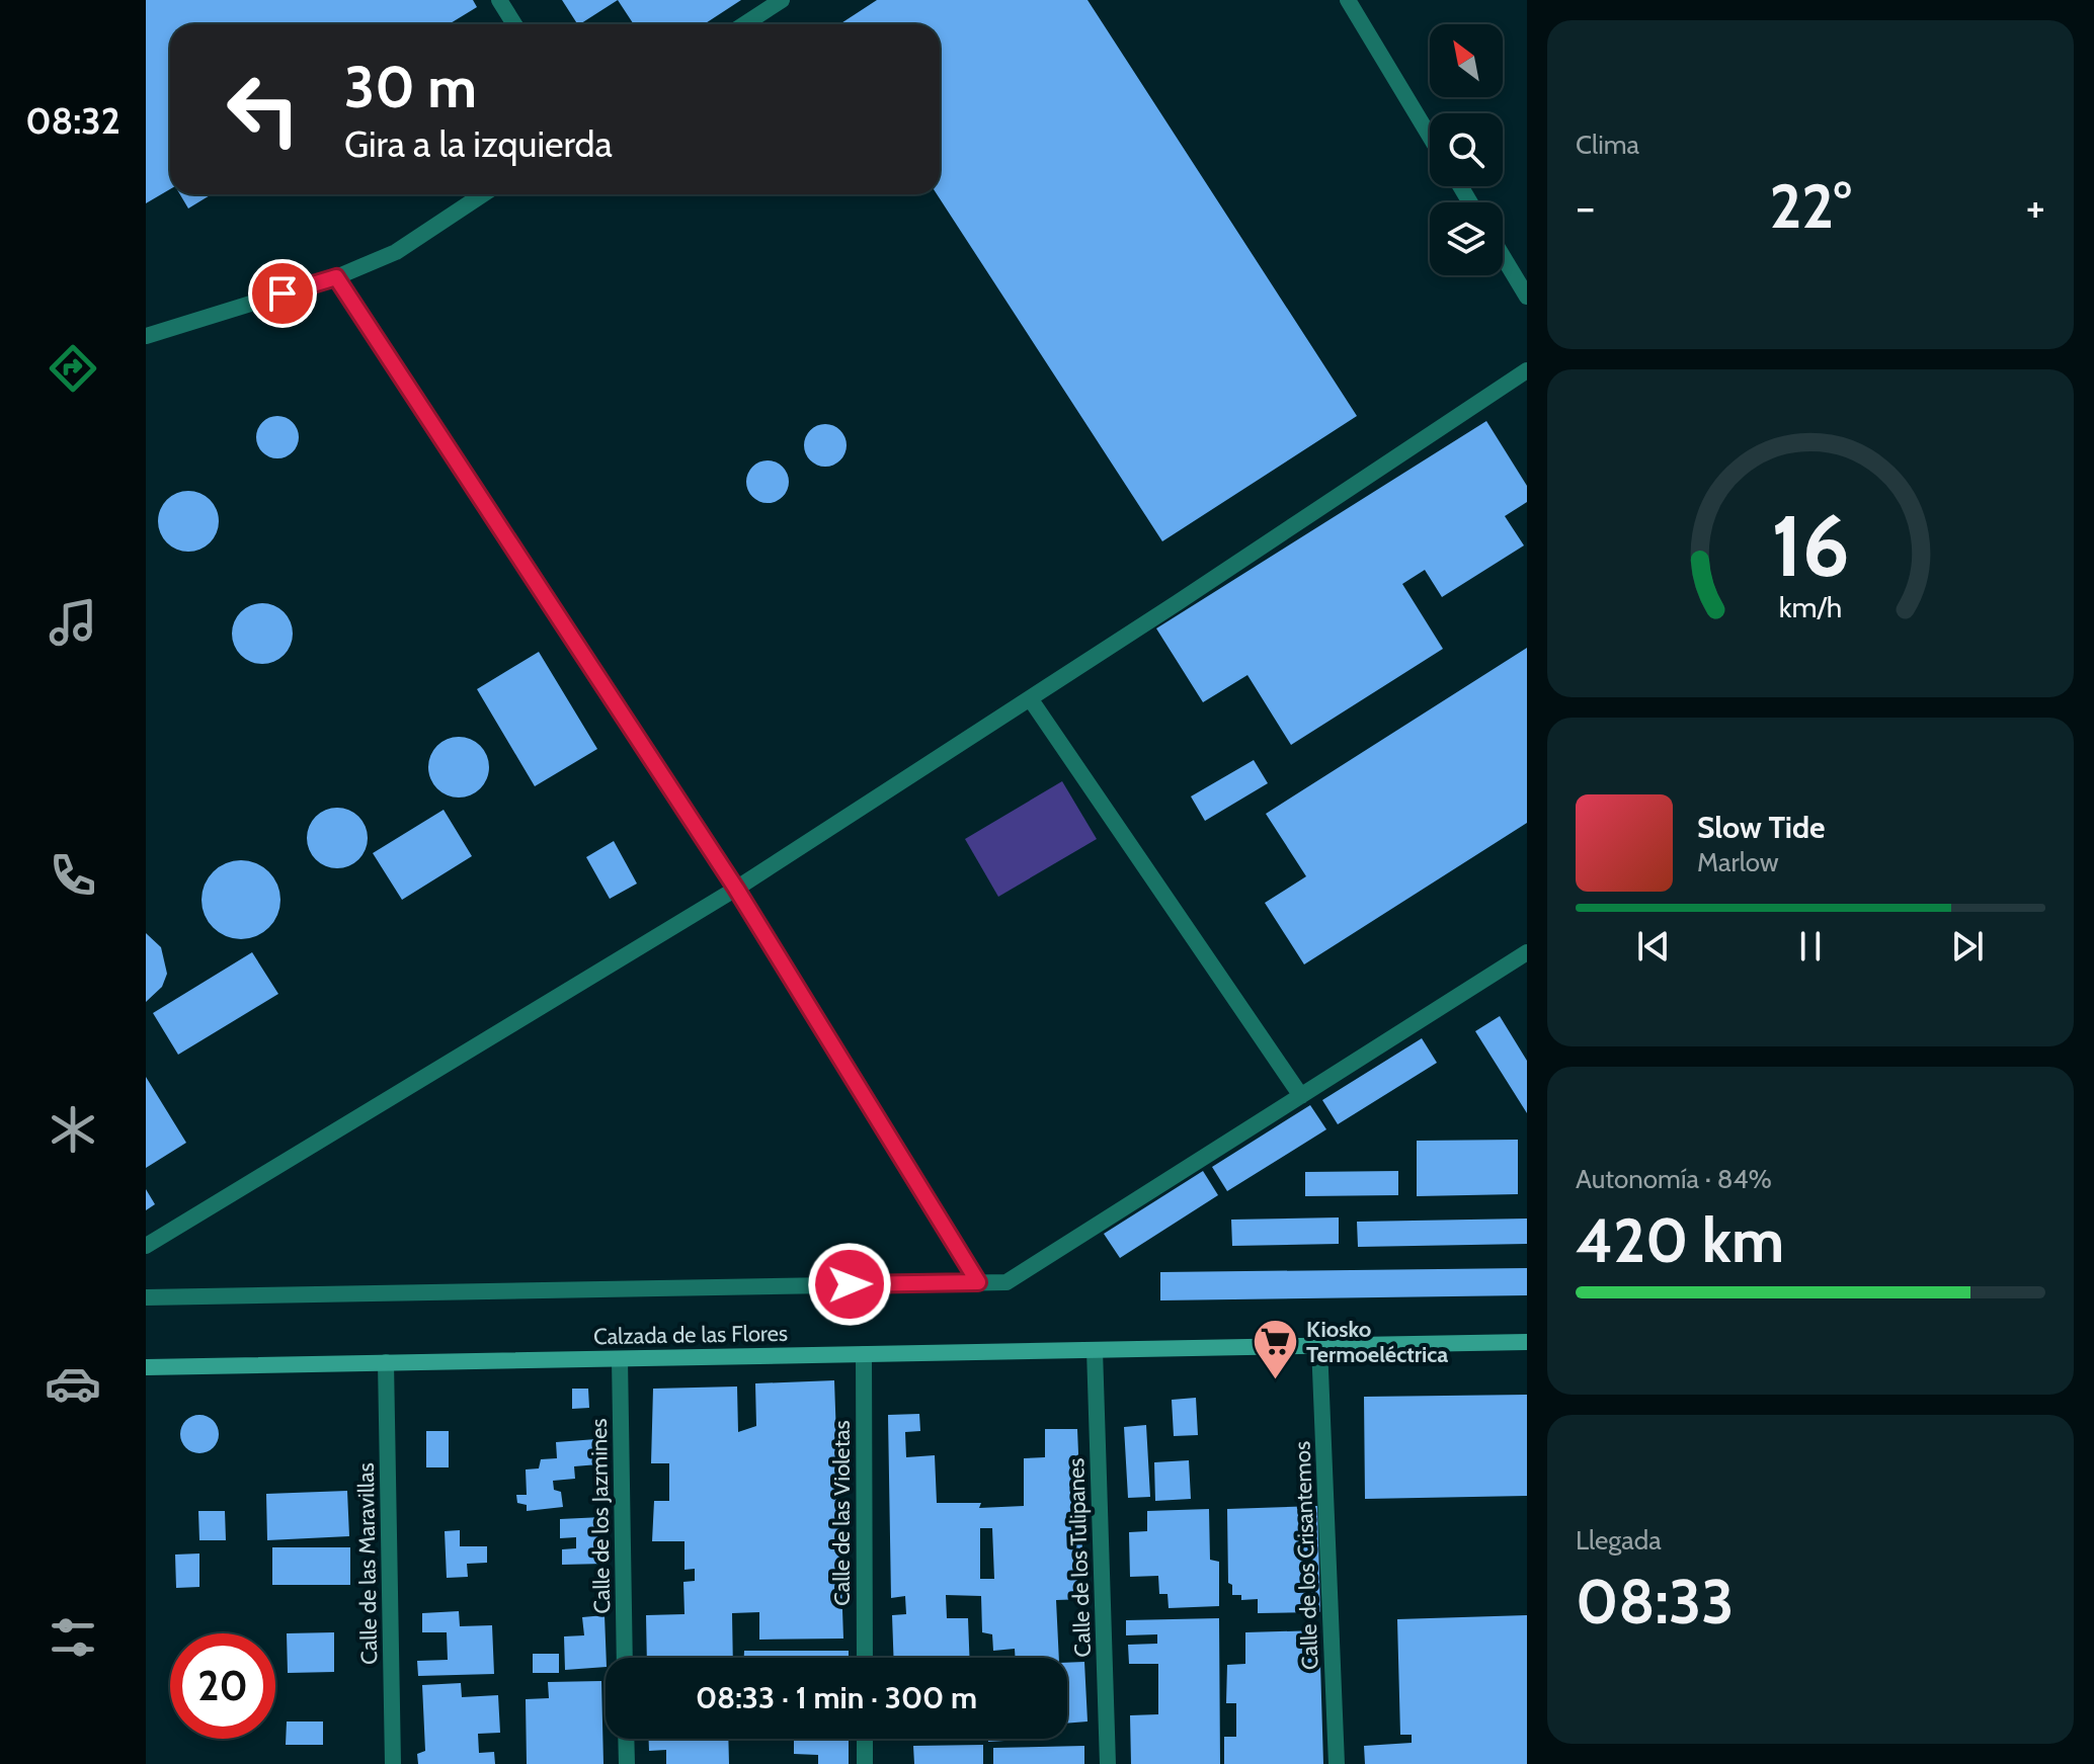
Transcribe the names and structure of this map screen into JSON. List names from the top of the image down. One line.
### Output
{"streets":{"main road":["Calzada de las Flores"],"street":["Calle de las Violetas","Calle de los Jazmines","Calle de los Crisantemos","Calle de los Tulipanes","Calle de las Maravillas"]},"crossings":[["Calzada de las Flores","Calle de las Violetas"],["Calzada de las Flores","Calle de los Jazmines"],["Calzada de las Flores","Calle de los Crisantemos"],["Calzada de las Flores","Calle de los Tulipanes"],["Calzada de las Flores","Calle de las Maravillas"]],"places":{"supermarket":["Kiosko Termoeléctrica"]},"north":"top left","page":{"tabs":"08:32","tile":["Clima",["Autonomía · 84%","420 km"],["Llegada","08:33"]],"turn":["30 m","Gira a la izquierda"],"heat":["−","22°","+"],"song":["Slow Tide","Marlow"],"limit":"20","trip":"08:33 · 1 min · 300 m","gauge":["16","km/h"]}}
